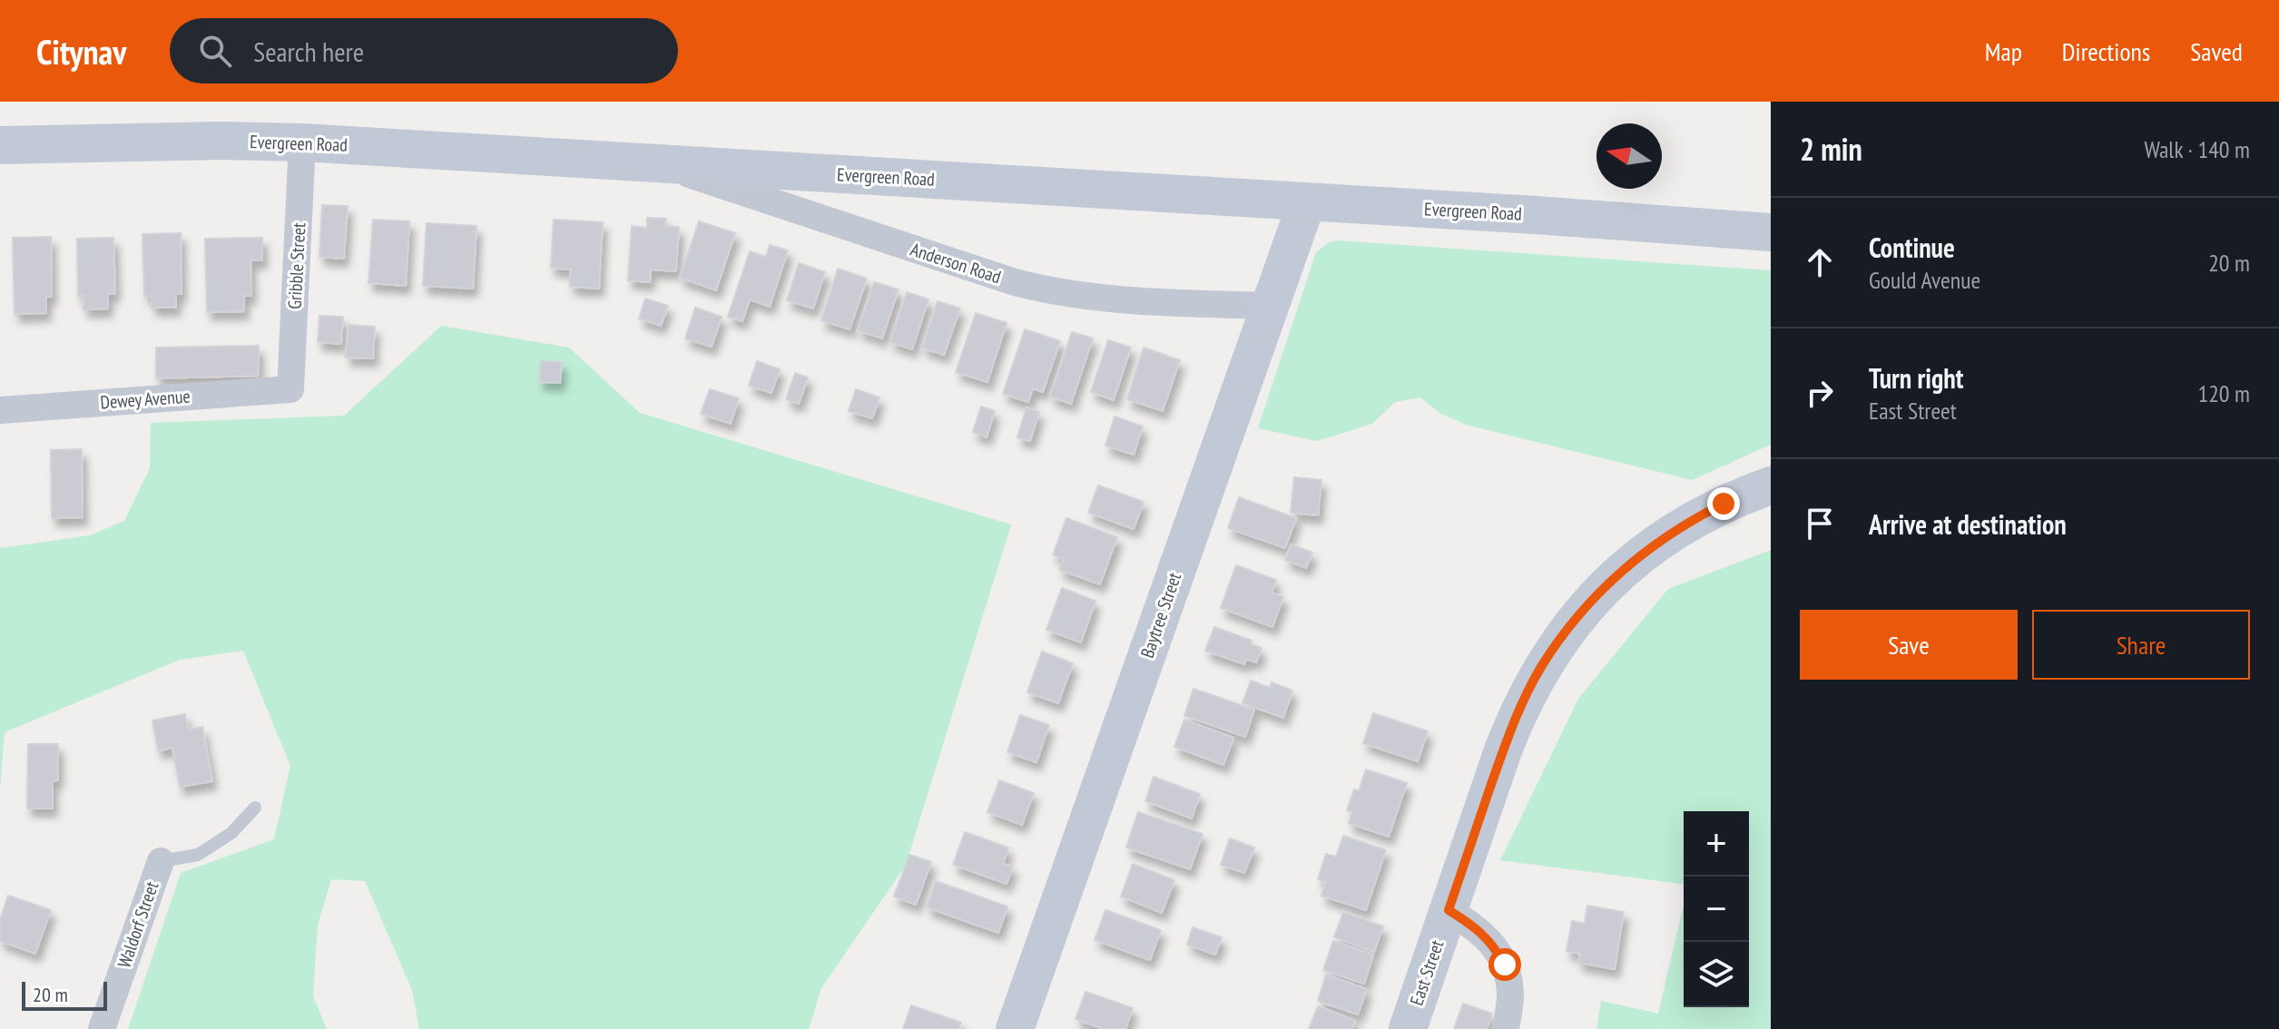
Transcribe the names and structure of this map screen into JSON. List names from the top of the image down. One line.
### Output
{"streets":{"main road":["Evergreen Road","Baytree Street","East Street"],"street":["Anderson Road","Gribble Street","Dewey Avenue","Waldorf Street"]},"crossings":[["Evergreen Road","Anderson Road"],["Evergreen Road","Gribble Street"],["Evergreen Road","Baytree Street"],["Anderson Road","Baytree Street"],["Gribble Street","Dewey Avenue"]],"scale_bar":"20 m","north":"left","page":{"header":"Citynav","search":"Search here","nav":["Map","Directions","Saved"],"heading":["2 min","Walk · 140 m"],"list":[["Continue","Gould Avenue","20 m"],["Turn right","East Street","120 m"],"Arrive at destination"],"buttons":["Save","Share"],"map_buttons":["+","−"],"scale":"20 m"}}
